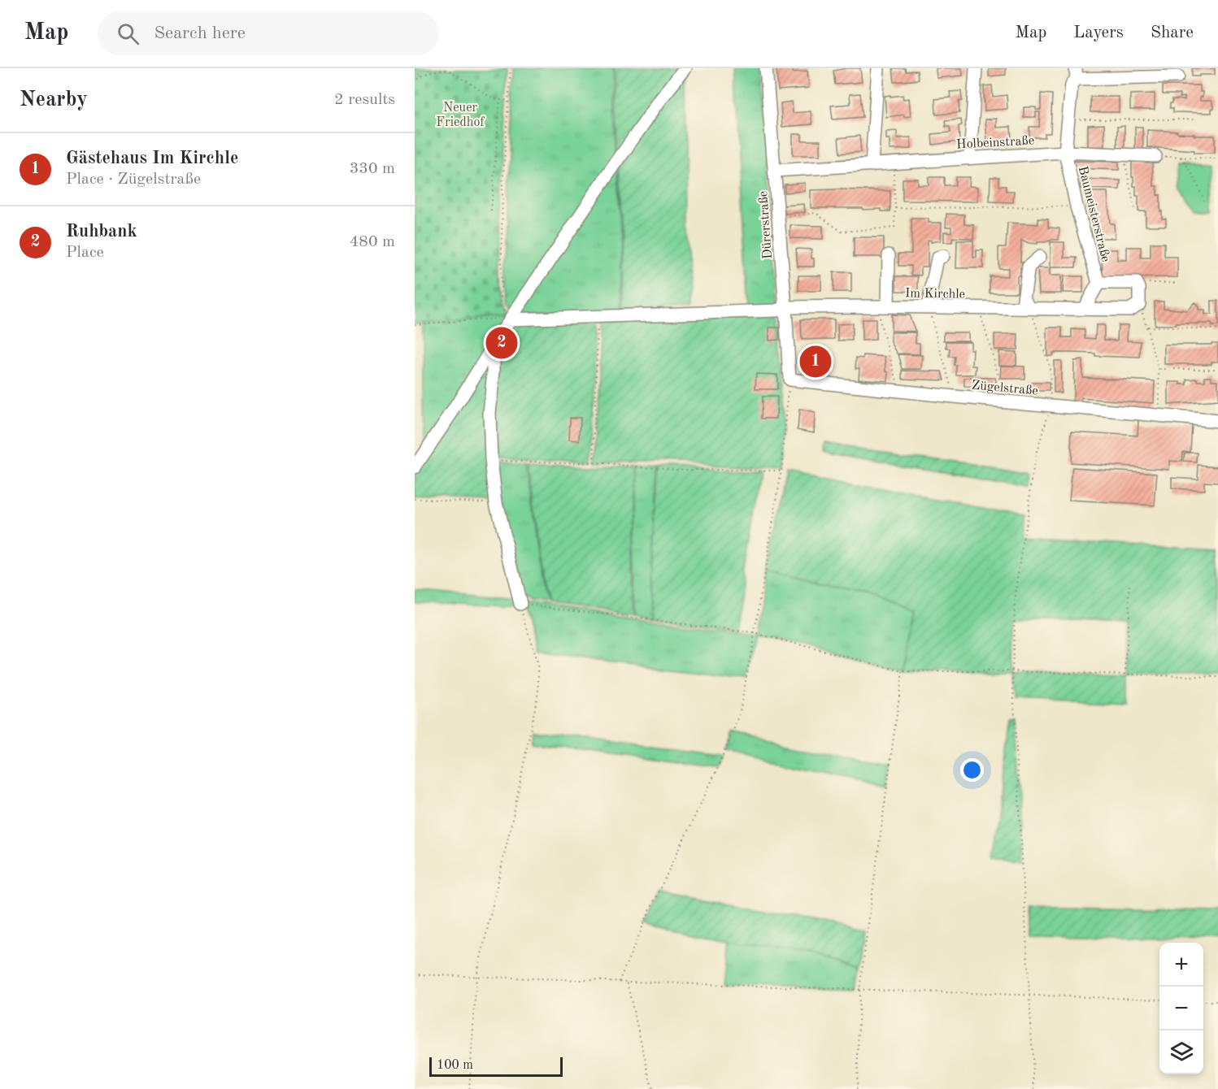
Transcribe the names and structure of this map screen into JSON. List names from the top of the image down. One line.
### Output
{"streets":{"street":["Holbeinstraße","Baumeisterstraße","Dürerstraße","Im Kirchle","Zügelstraße"]},"crossings":[["Holbeinstraße","Baumeisterstraße"],["Holbeinstraße","Dürerstraße"],["Dürerstraße","Im Kirchle"],["Dürerstraße","Zügelstraße"]],"parks":["Neuer Friedhof"],"scale_bar":"100 m","page":{"header":"Map","search":"Search here","nav":["Map","Layers","Share"],"heading":["Nearby","2 results"],"list":[{"mark":"1","name":"Gästehaus Im Kirchle","note":"Place · Zügelstraße","value":"330 m"},{"mark":"2","name":"Ruhbank","note":"Place","value":"480 m"}],"pins":["2","1"],"map_buttons":["+","−"],"scale":"100 m"}}
